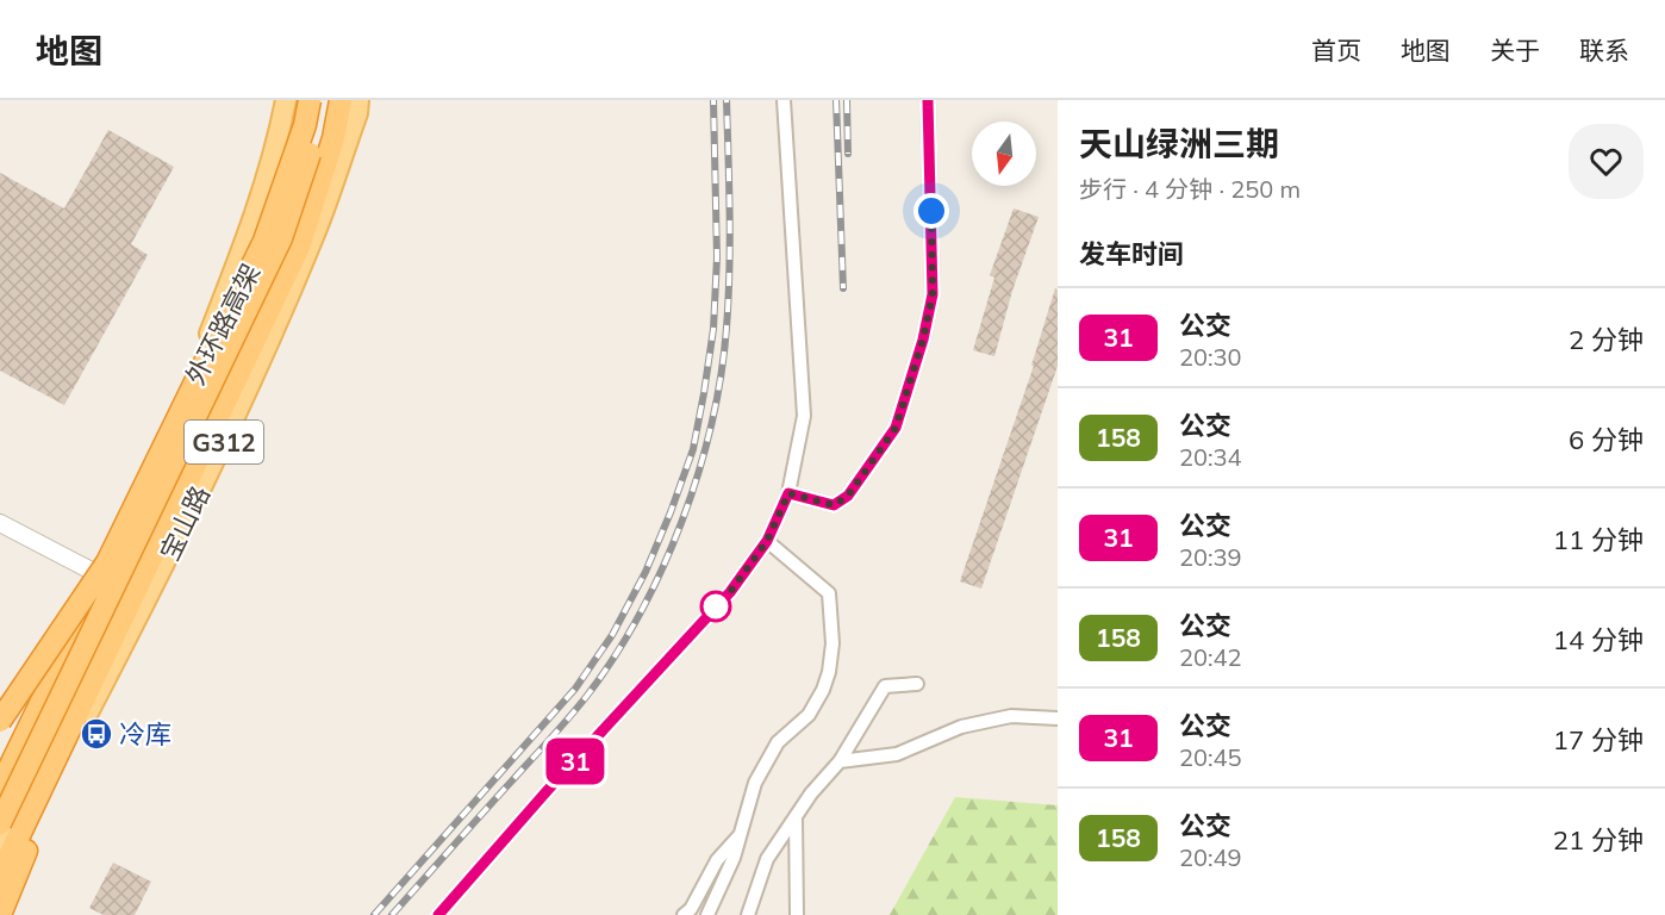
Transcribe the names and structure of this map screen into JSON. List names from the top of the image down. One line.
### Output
{"streets":{"highway":["外环路高架"],"main road":["G312","宝山路"]},"places":{"bus stop":["冷库"]},"lines":["bus line 31"],"north":"bottom","page":{"header":"地图","nav":["首页","地图","关于","联系"],"on_map":"31","heading":[["天山绿洲三期","步行 · 4 分钟 · 250 m"],"发车时间"],"list":[{"mark":"31","name":"公交","note":"20:30","value":"2 分钟"},{"mark":"158","name":"公交","note":"20:34","value":"6 分钟"},{"mark":"31","name":"公交","note":"20:39","value":"11 分钟"},{"mark":"158","name":"公交","note":"20:42","value":"14 分钟"},{"mark":"31","name":"公交","note":"20:45","value":"17 分钟"},{"mark":"158","name":"公交","note":"20:49","value":"21 分钟"}]}}
